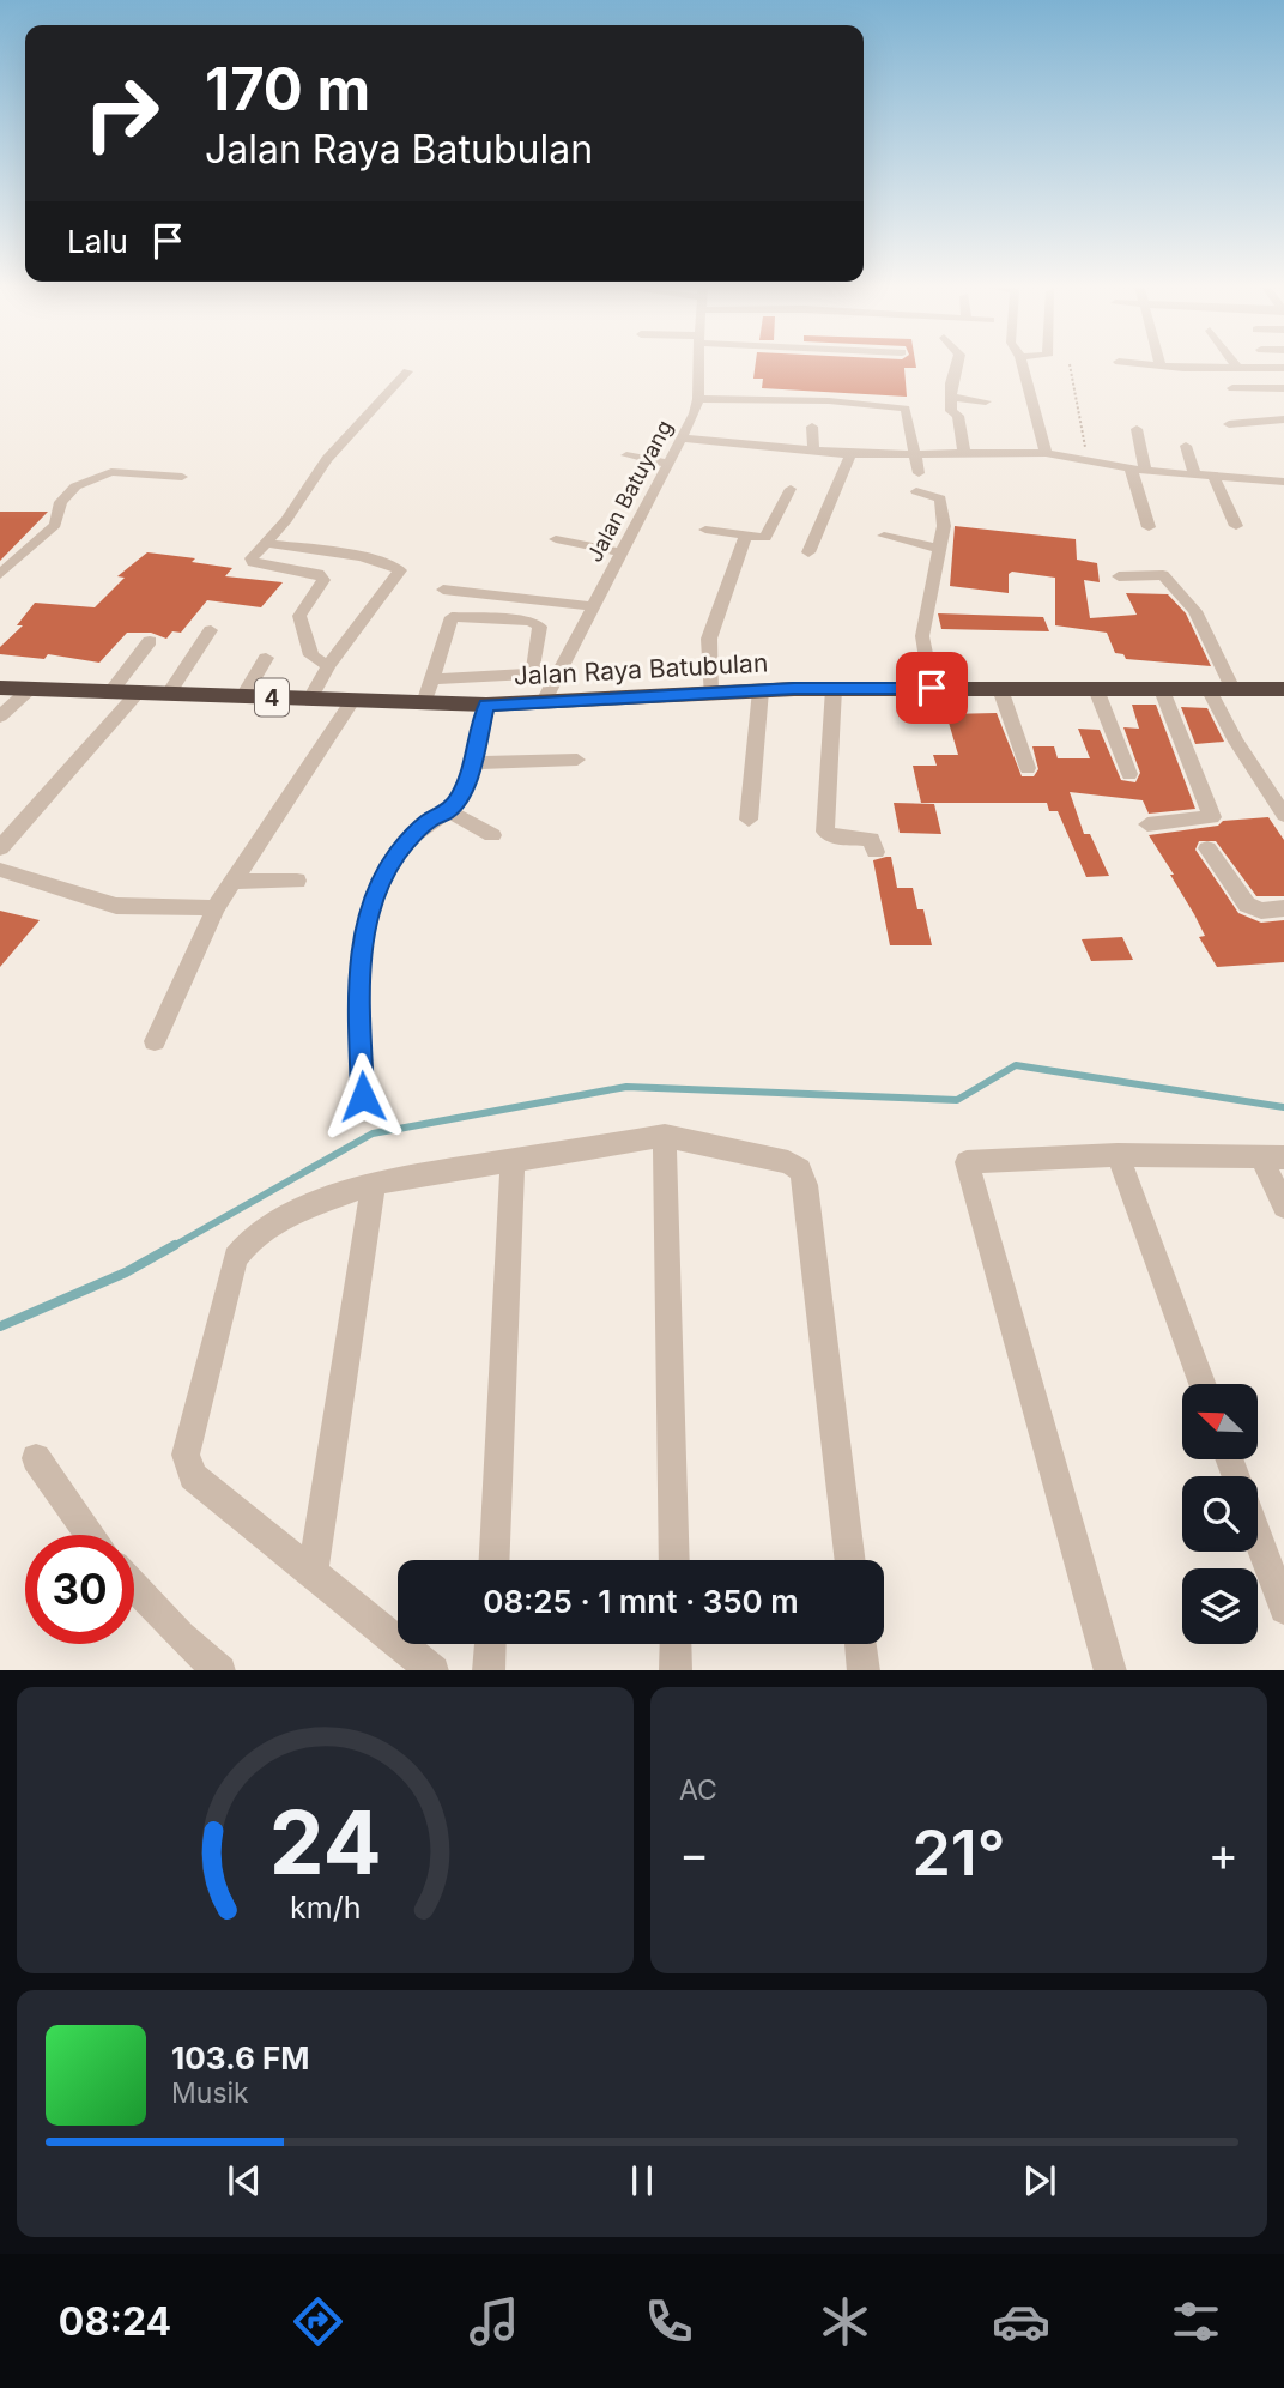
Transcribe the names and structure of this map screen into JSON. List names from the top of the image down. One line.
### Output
{"streets":{"highway":["Jalan Raya Batubulan","4"],"street":["Jalan Batuyang"]},"crossings":[["Jalan Batuyang","Jalan Raya Batubulan"]],"north":"top left","page":{"turn":["170 m","Jalan Raya Batubulan"],"then":"Lalu","limit":"30","trip":"08:25 · 1 mnt · 350 m","tile":"AC","heat":["−","21°","+"],"song":["103.6 FM","Musik"],"tabs":"08:24","gauge":["24","km/h"]}}
